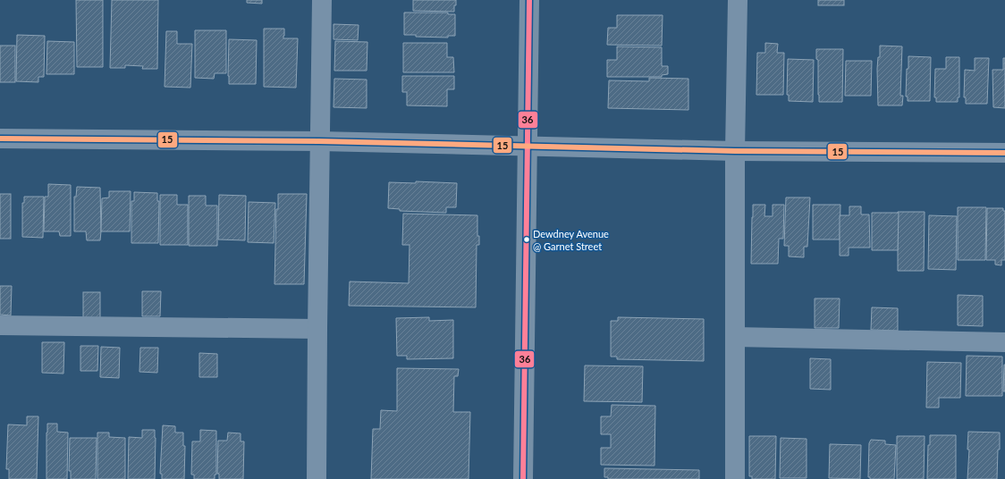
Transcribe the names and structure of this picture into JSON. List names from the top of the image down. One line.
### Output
{"places":["Dewdney Avenue @ Garnet Street"],"lines":["transit line 36","transit line 15"]}
